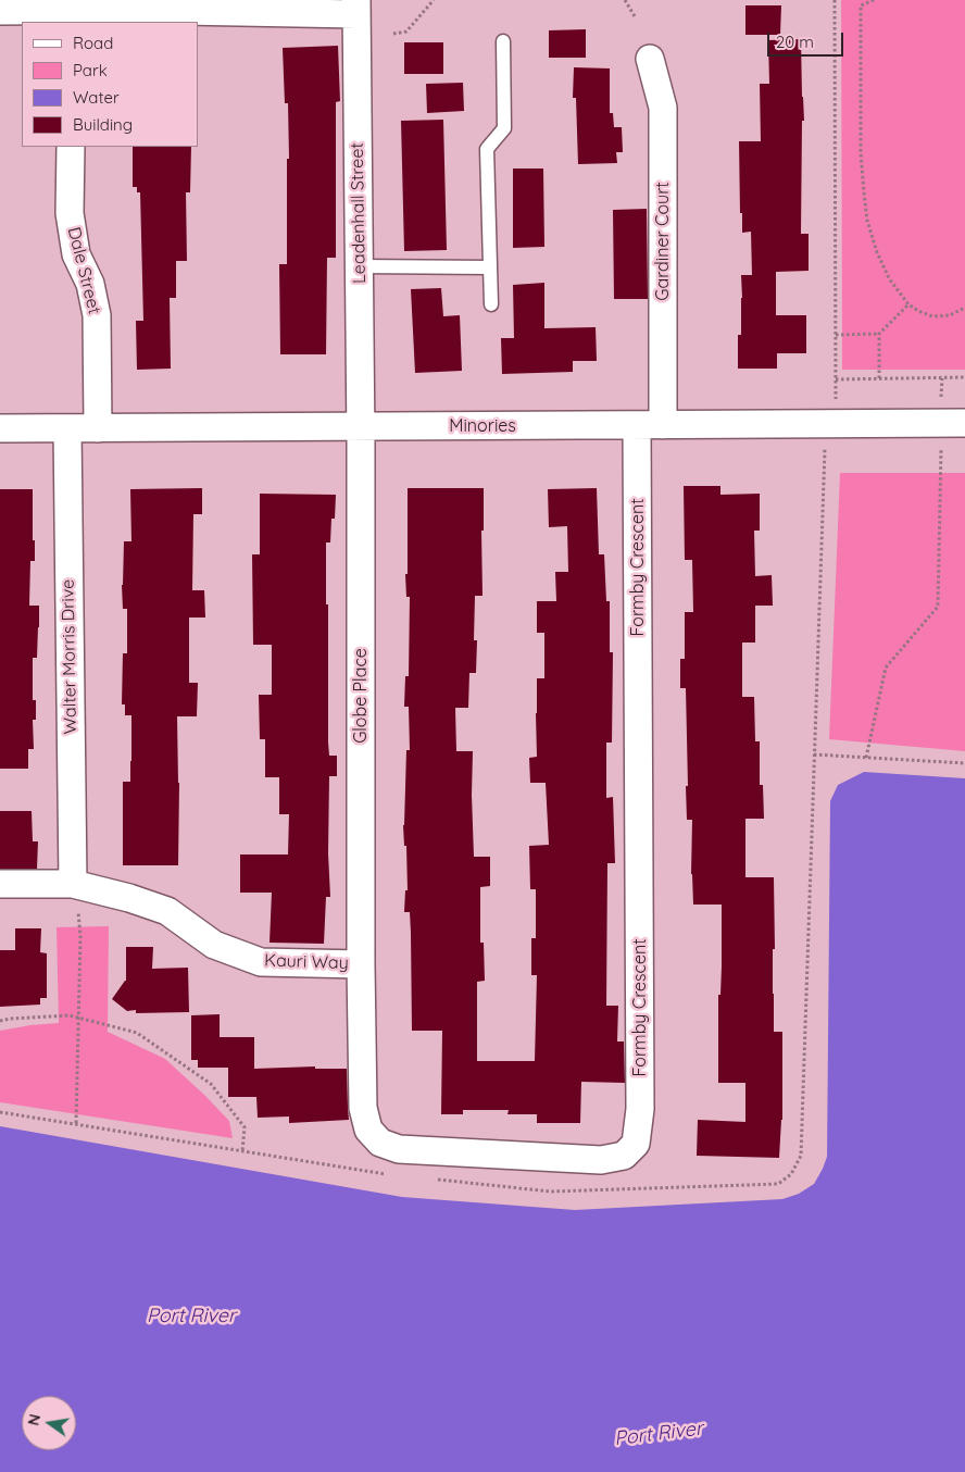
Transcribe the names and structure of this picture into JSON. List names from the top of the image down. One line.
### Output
{"streets":{"street":["Leadenhall Street","Gardiner Court","Dale Street","Minories","Formby Crescent","Walter Morris Drive","Globe Place","Kauri Way"]},"crossings":[["Leadenhall Street","Minories"],["Leadenhall Street","Globe Place"],["Gardiner Court","Minories"],["Gardiner Court","Formby Crescent"],["Dale Street","Minories"],["Minories","Formby Crescent"],["Minories","Walter Morris Drive"],["Minories","Globe Place"],["Formby Crescent","Globe Place"],["Formby Crescent","Kauri Way"],["Walter Morris Drive","Kauri Way"],["Globe Place","Kauri Way"]],"water":["Port River"],"legend":["Road","Park","Water","Building"],"scale_bar":"20 m","north":"left"}
